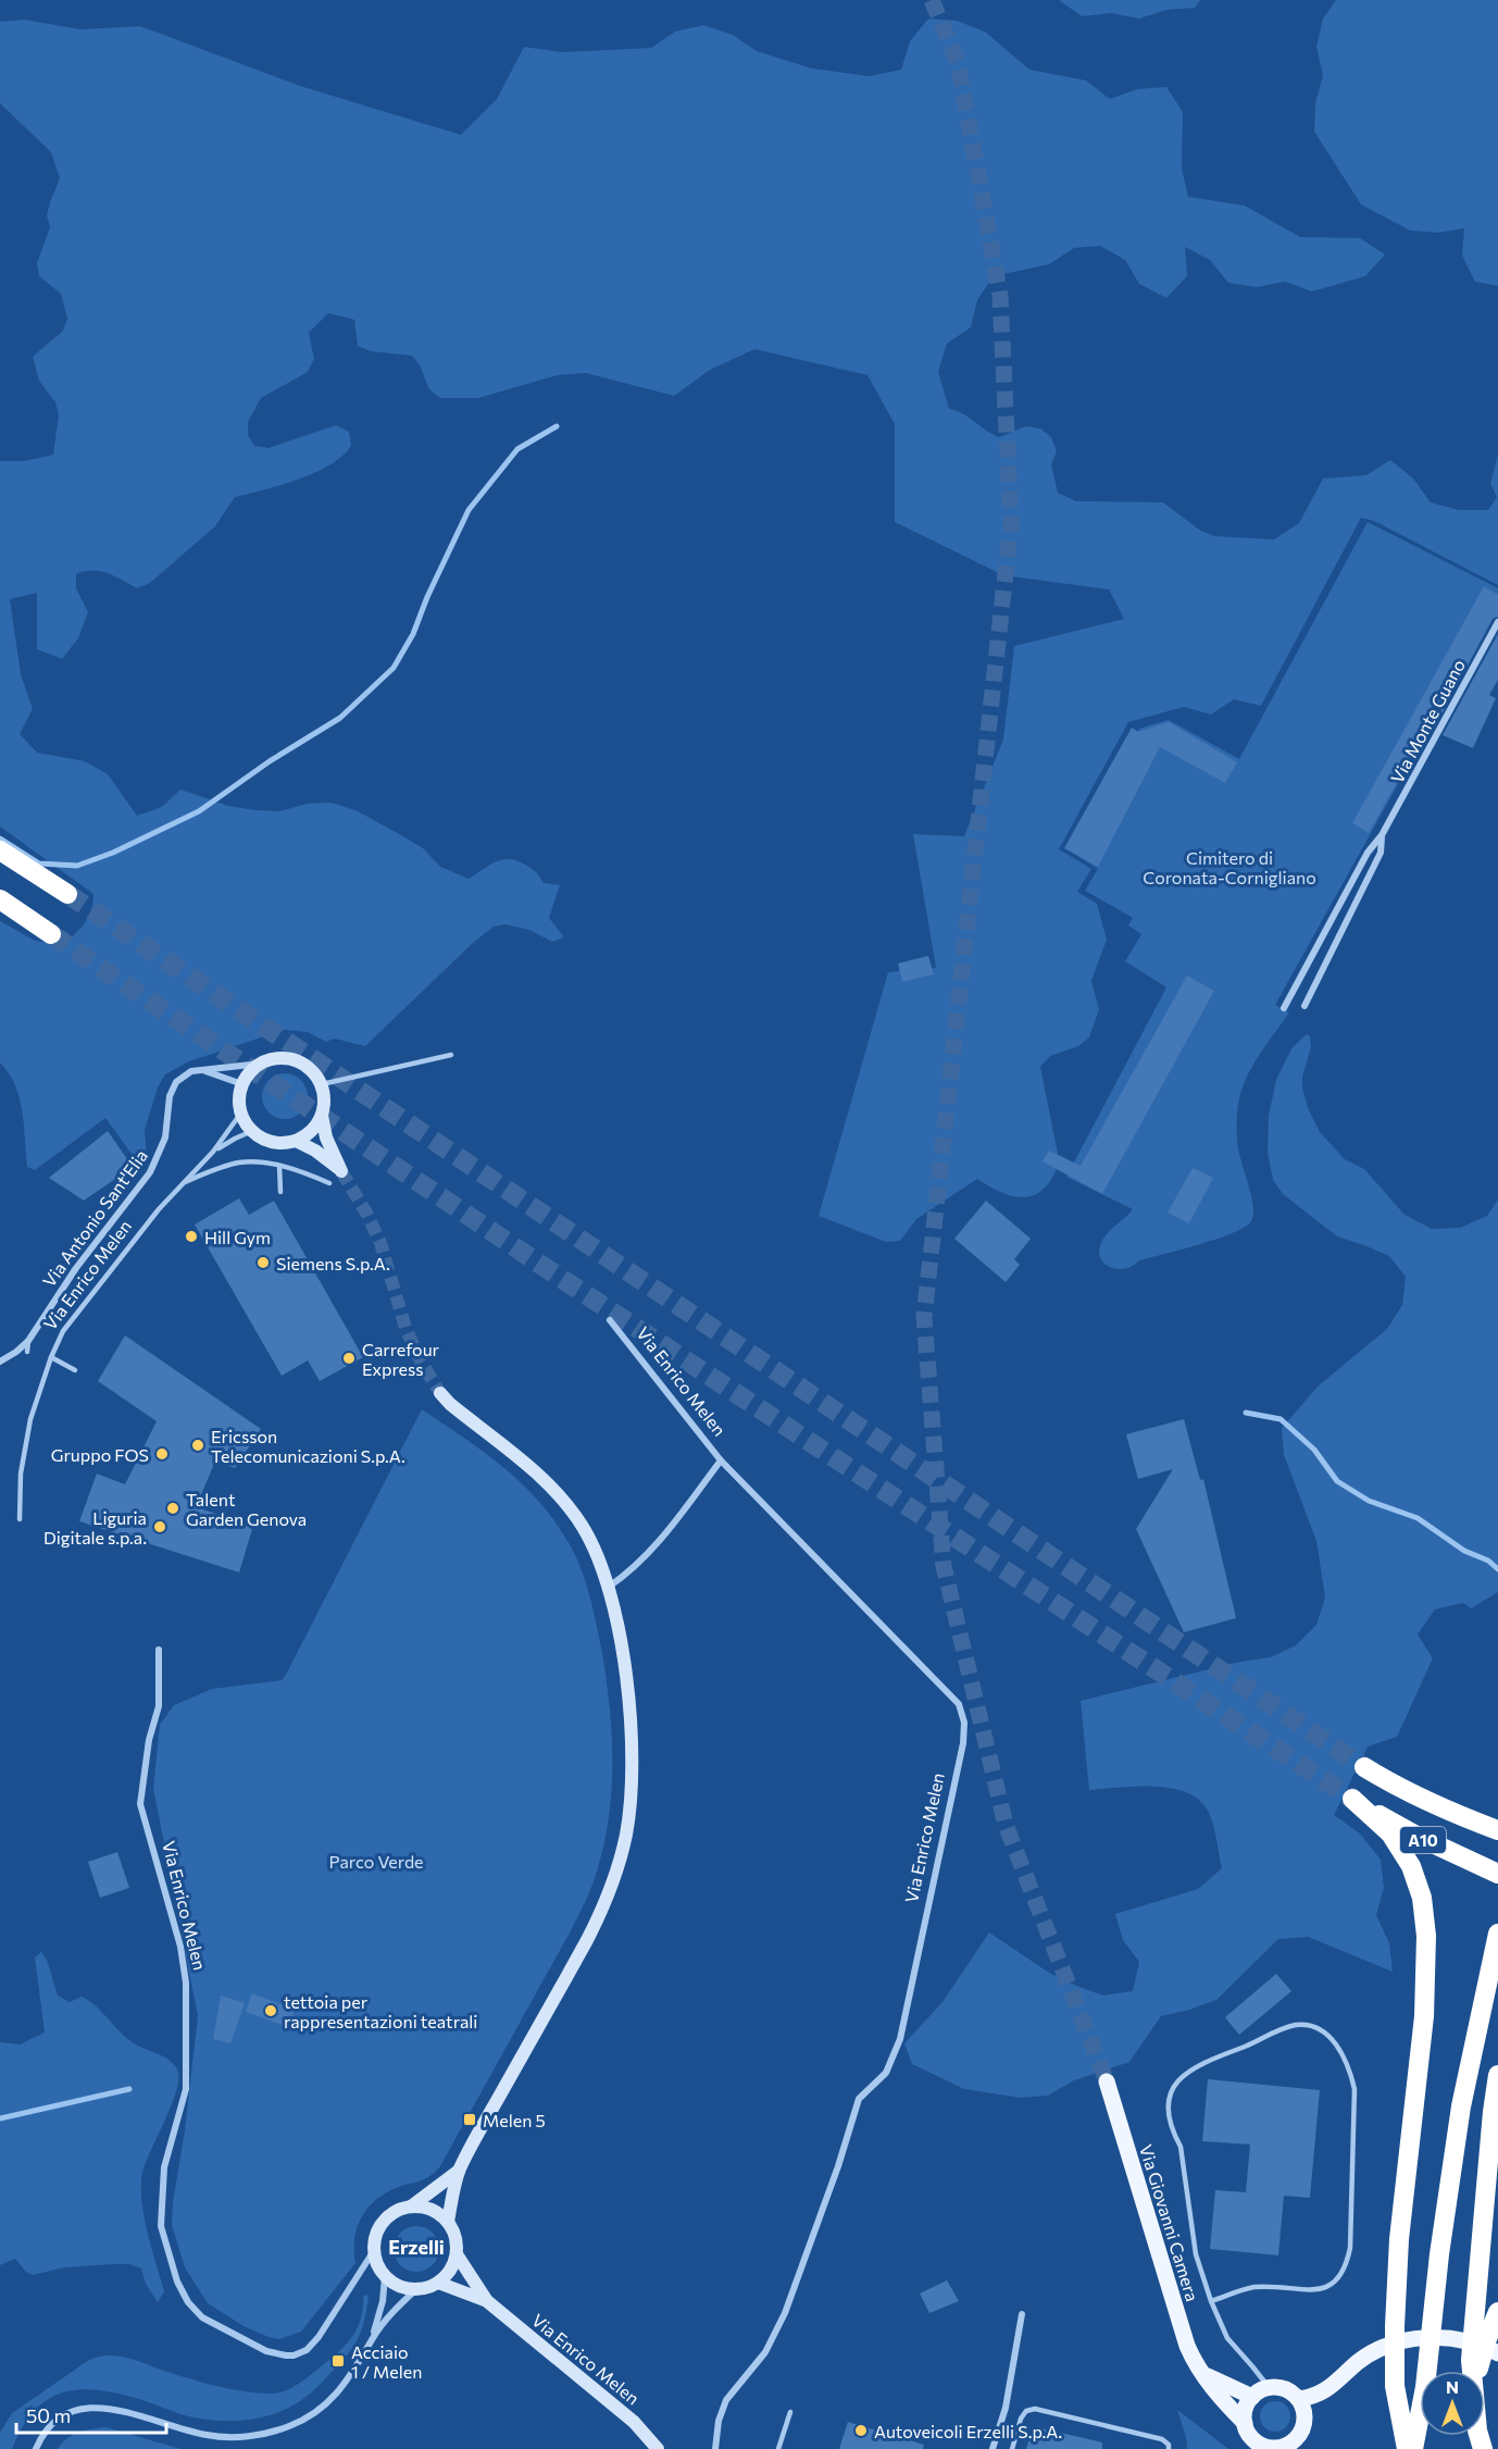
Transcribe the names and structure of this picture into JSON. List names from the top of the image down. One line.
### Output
{"streets":{"highway":["A10"],"main road":["Via Giovanni Camera"],"street":["Via Monte Guano","Via Antonio Sant'Elia","Via Enrico Melen"]},"crossings":[["Via Antonio Sant'Elia","Via Enrico Melen"]],"districts":["Erzelli"],"parks":["Cimitero di Coronata-Cornigliano","Parco Verde"],"places":{"other":["Hill Gym","Siemens S.p.A.","Carrefour Express","Ericsson Telecomunicazioni S.p.A.","Gruppo FOS","Talent Garden Genova","Liguria Digitale s.p.a.","tettoia per rappresentazioni teatrali","Autoveicoli Erzelli S.p.A."],"transit":["Melen 5","Acciaio 1 / Melen"]},"scale_bar":"50 m","north":"top"}
